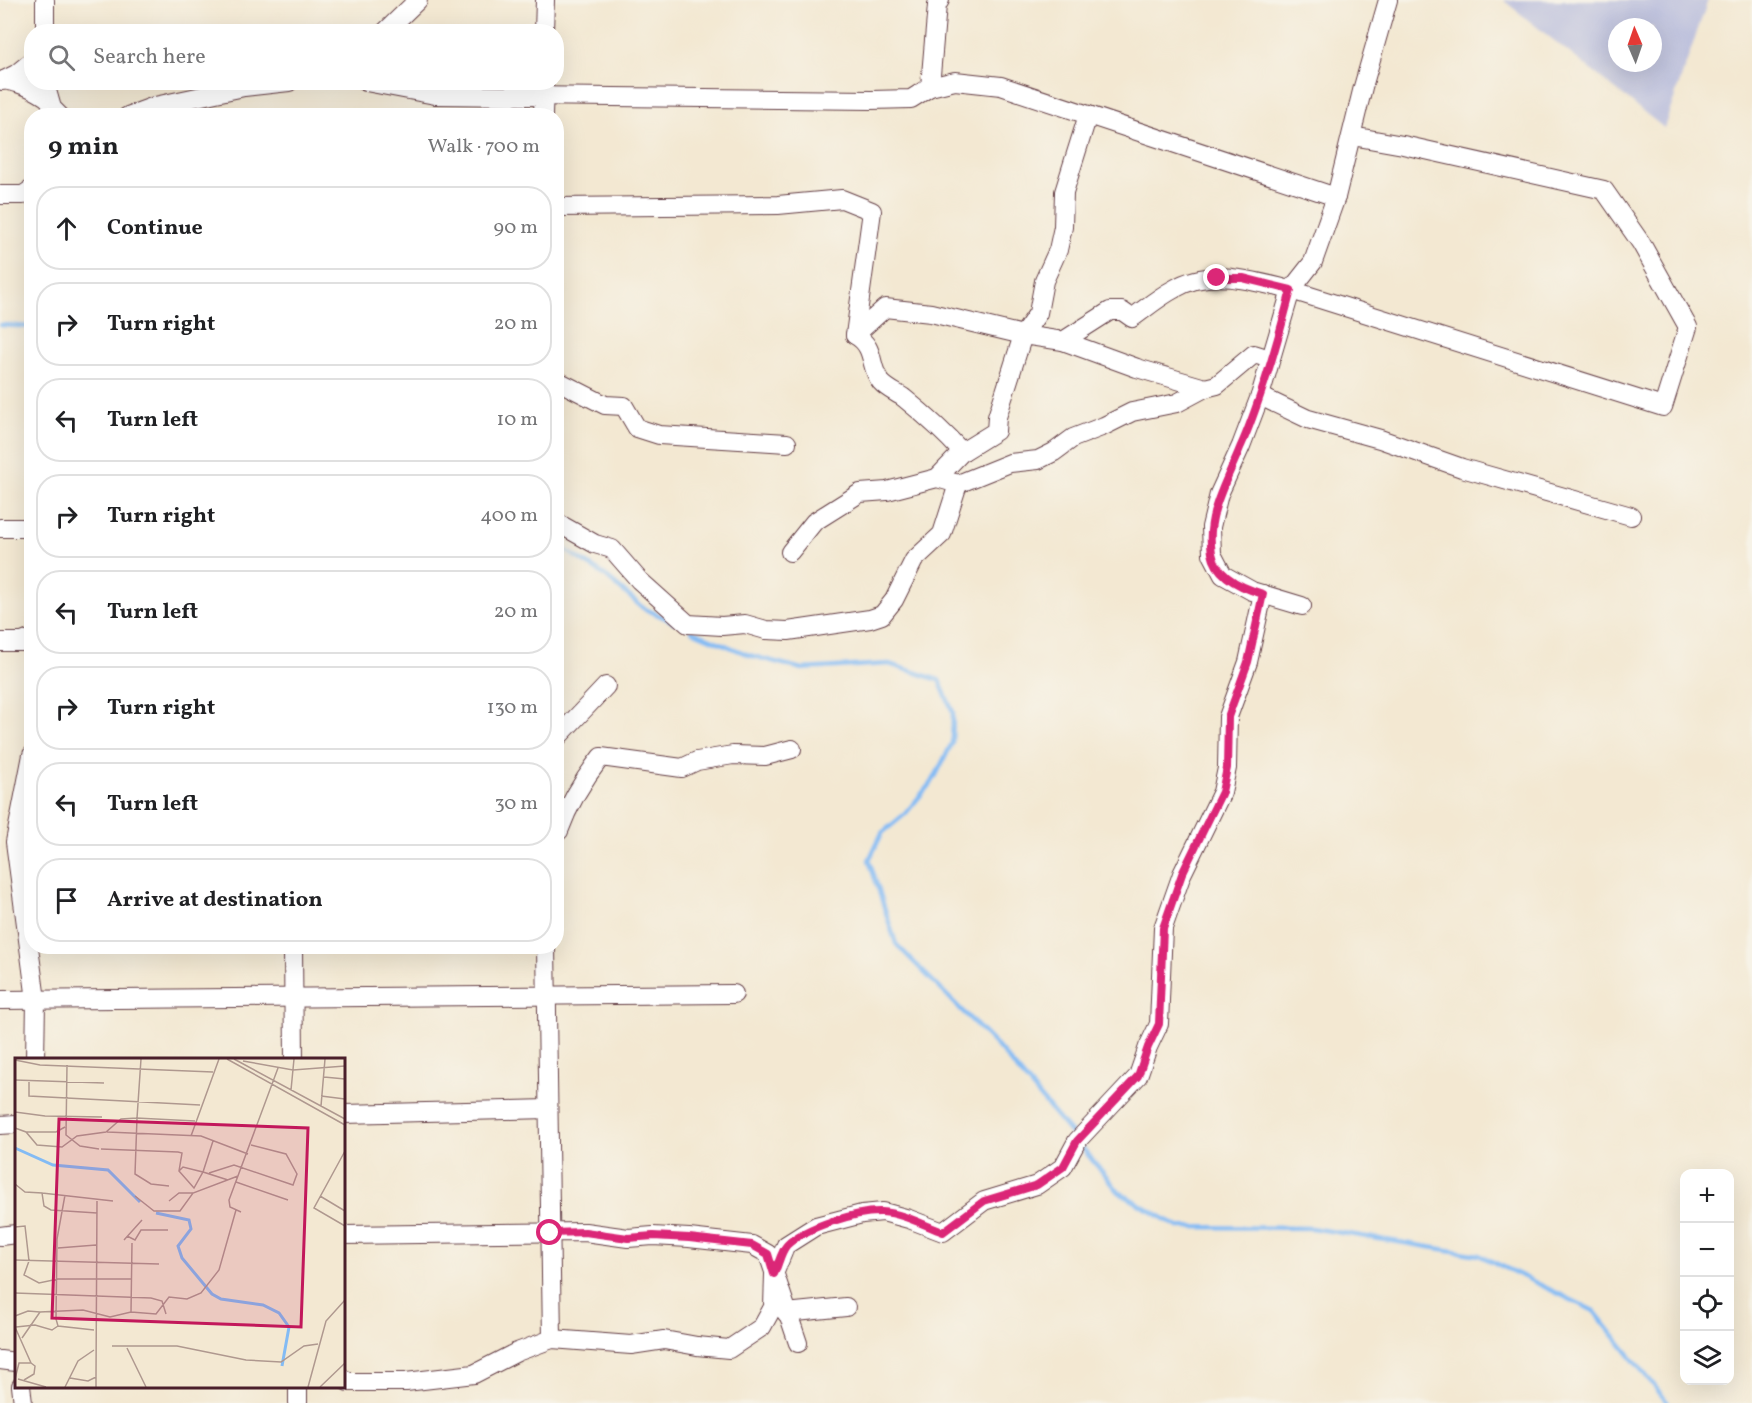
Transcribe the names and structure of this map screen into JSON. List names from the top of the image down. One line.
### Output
{"north":"top","page":{"search":"Search here","heading":["9 min","Walk · 700 m"],"list":[["Continue","90 m"],["Turn right","20 m"],["Turn left","10 m"],["Turn right","400 m"],["Turn left","20 m"],["Turn right","130 m"],["Turn left","30 m"],"Arrive at destination"],"map_buttons":["+","−"]}}
